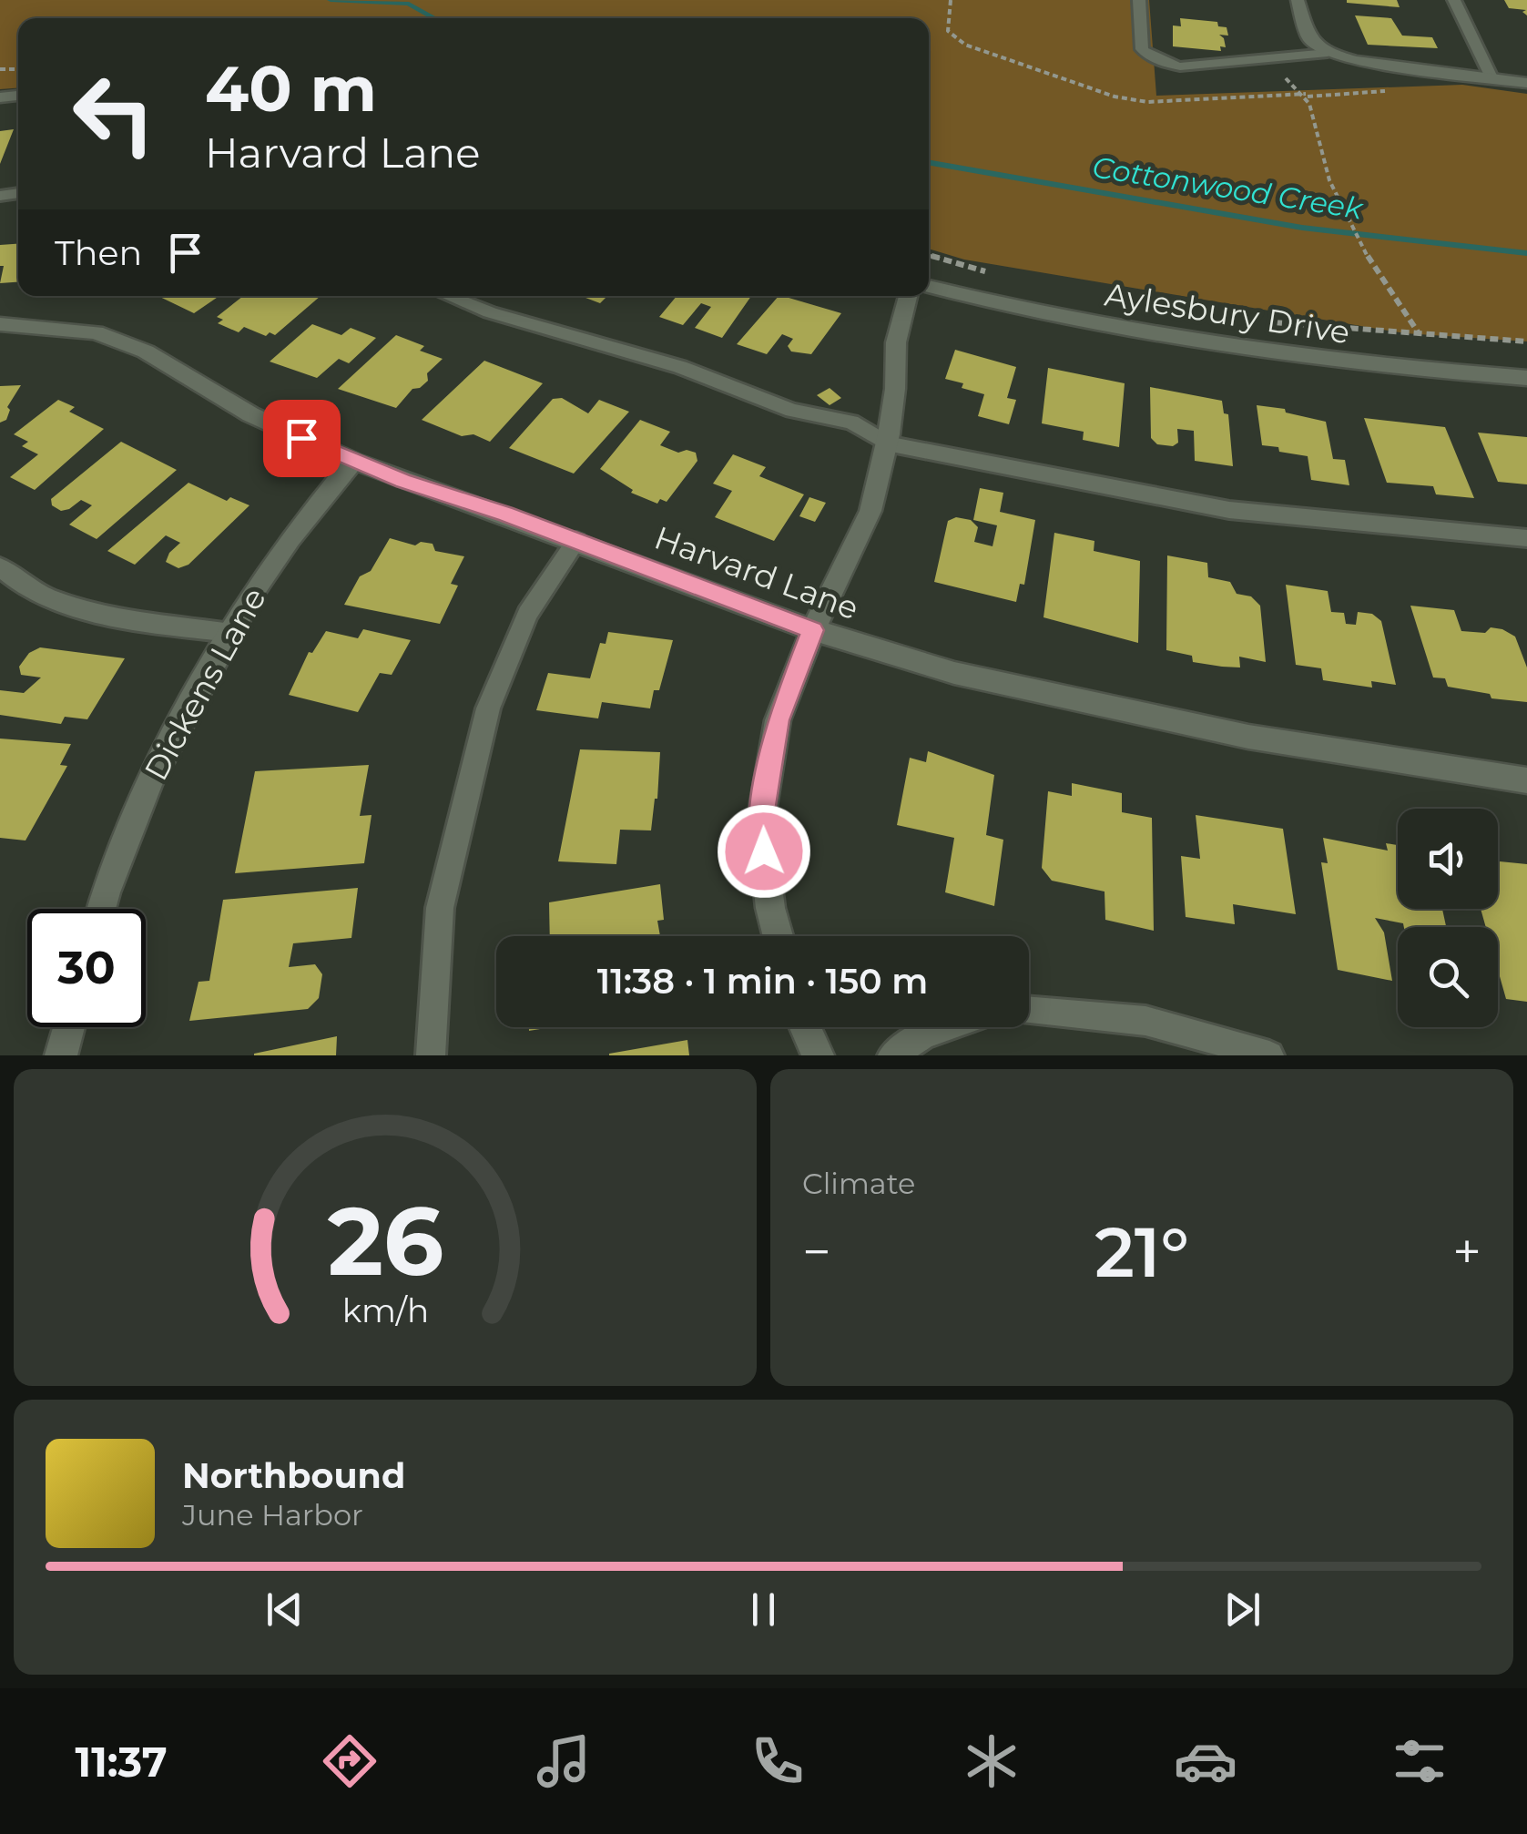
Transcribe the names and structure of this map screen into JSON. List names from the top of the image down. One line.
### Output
{"streets":{"street":["Aylesbury Drive","Harvard Lane","Dickens Lane"]},"crossings":[["Harvard Lane","Dickens Lane"]],"water":["Cottonwood Creek"],"page":{"turn":["40 m","Harvard Lane"],"then":"Then","limit":"30","trip":"11:38 · 1 min · 150 m","tile":"Climate","heat":["−","21°","+"],"song":["Northbound","June Harbor"],"tabs":"11:37","gauge":["26","km/h"]}}
